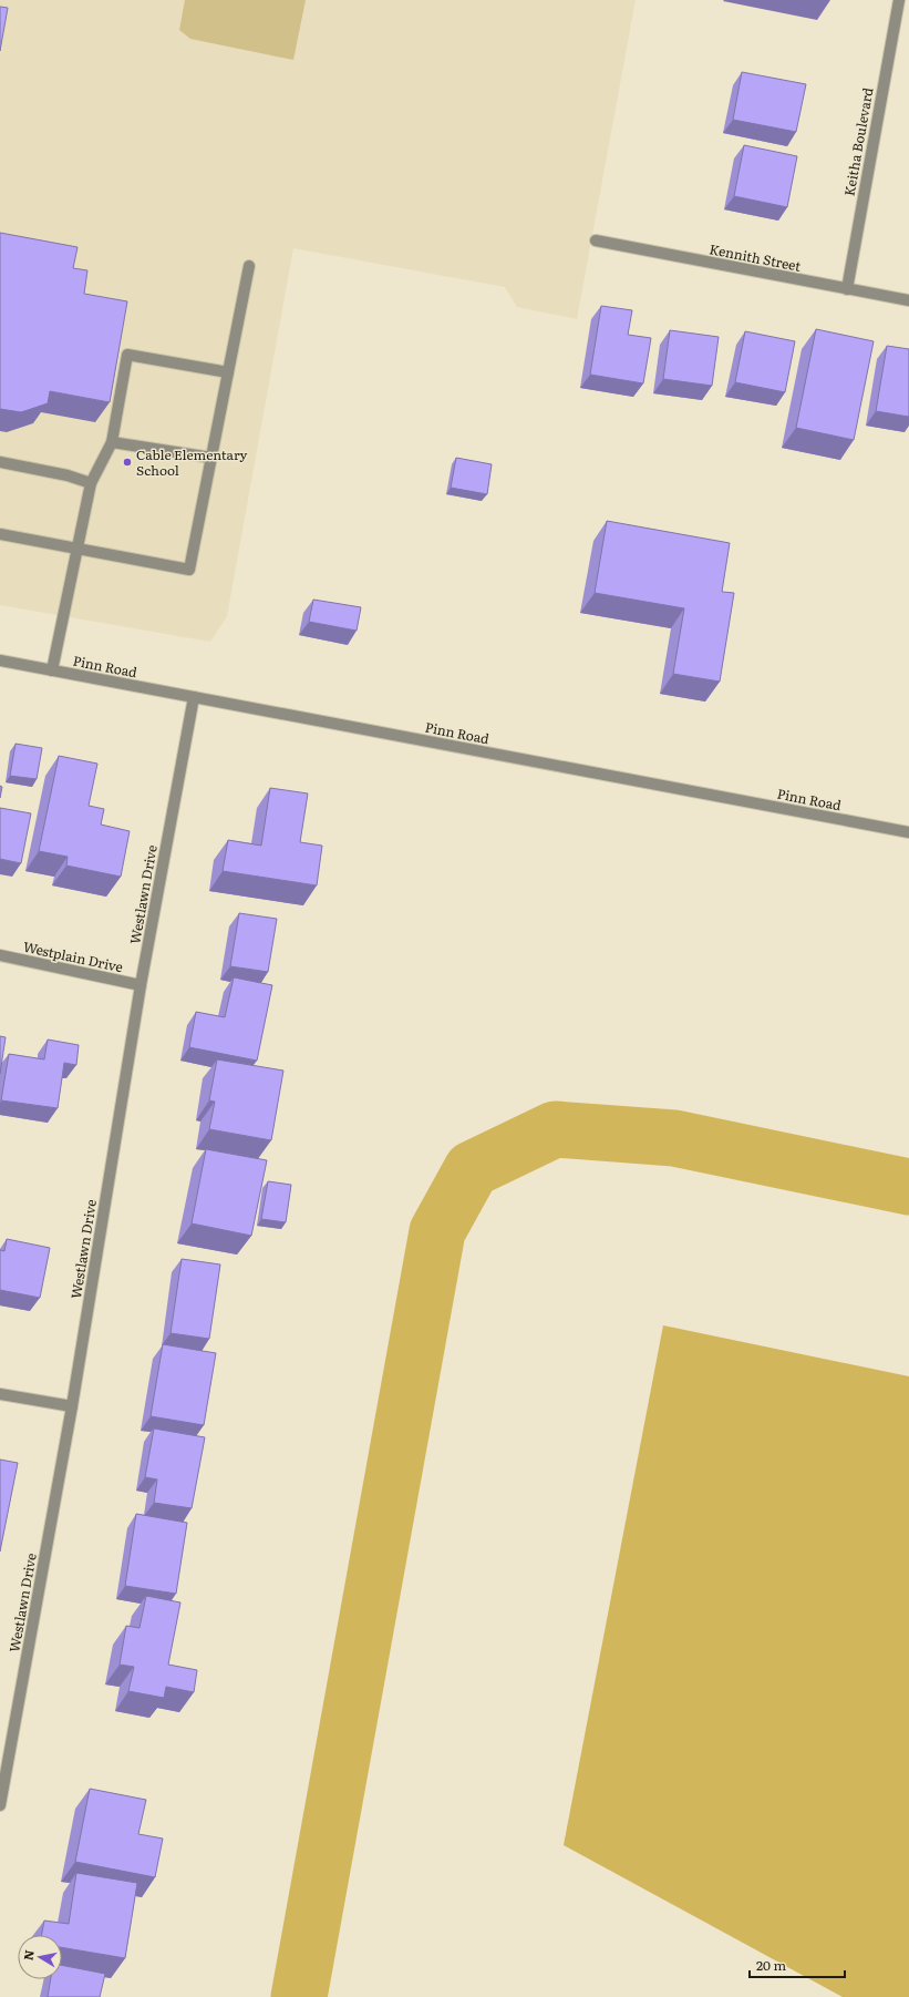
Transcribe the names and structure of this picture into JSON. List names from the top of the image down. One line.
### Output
{"streets":{"street":["Keitha Boulevard","Kennith Street","Pinn Road","Westlawn Drive","Westplain Drive"]},"crossings":[["Keitha Boulevard","Kennith Street"],["Pinn Road","Westlawn Drive"],["Westlawn Drive","Westplain Drive"]],"places":["Cable Elementary School"],"scale_bar":"20 m","north":"left"}
